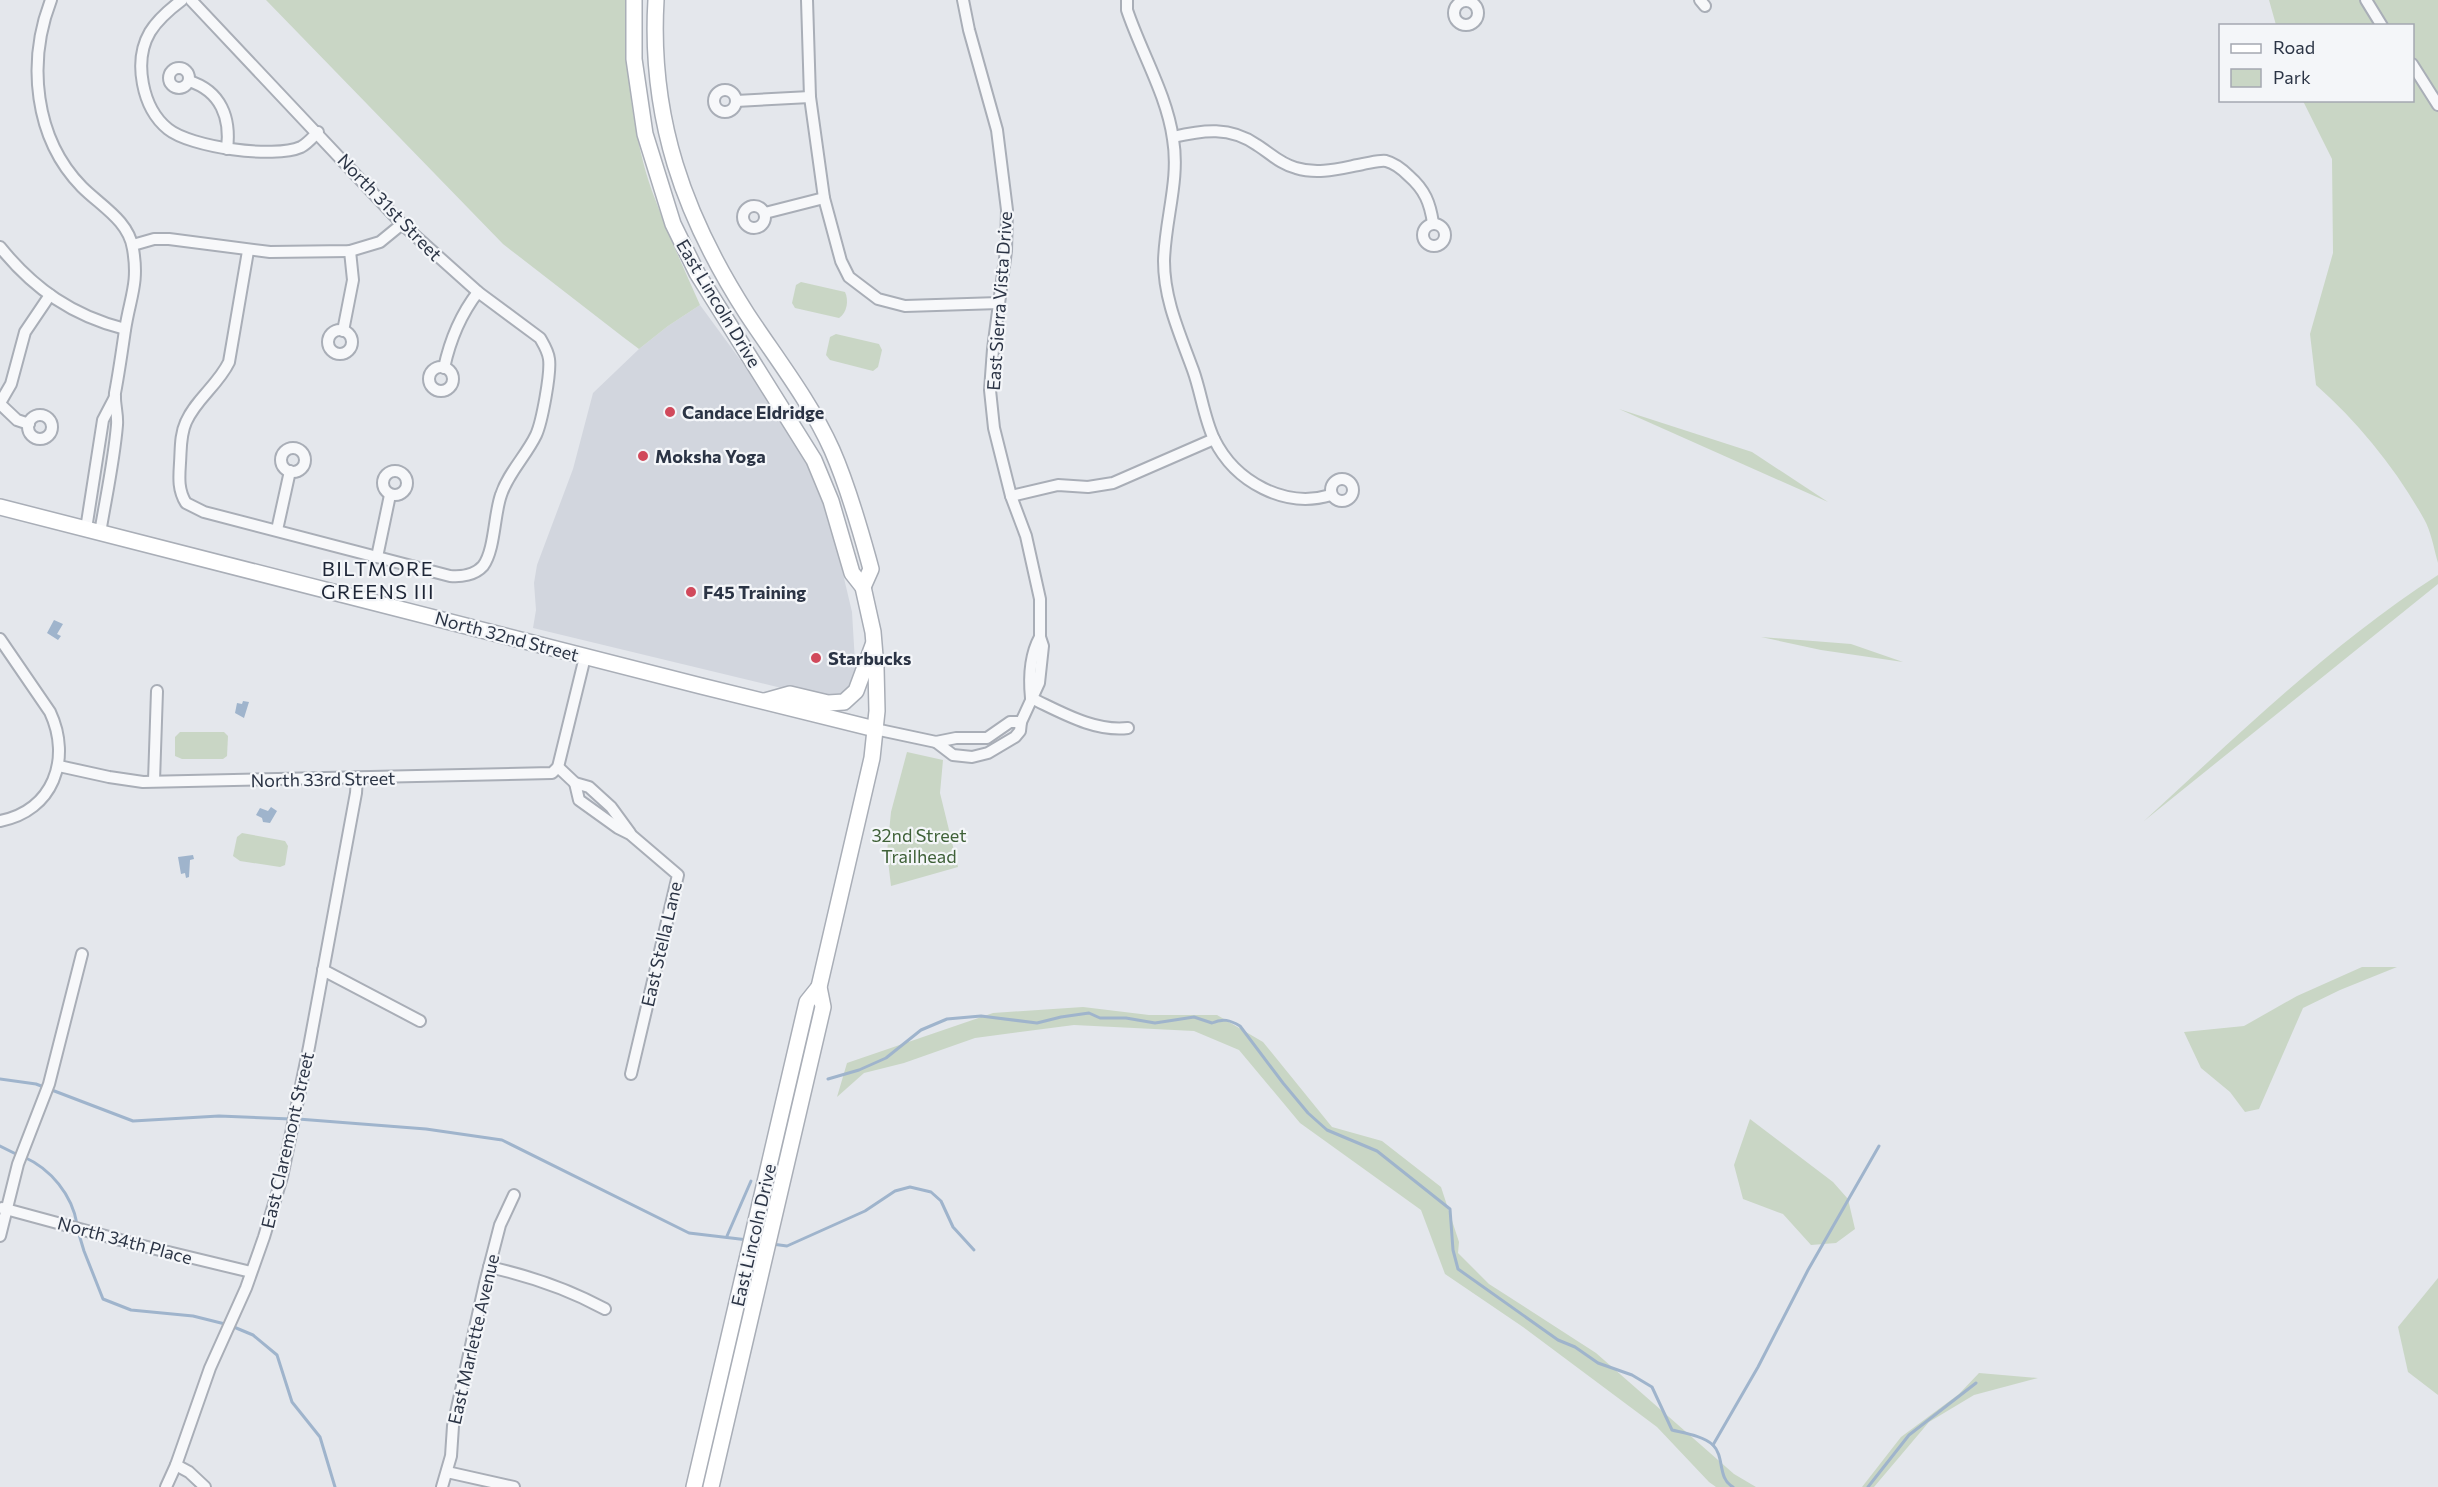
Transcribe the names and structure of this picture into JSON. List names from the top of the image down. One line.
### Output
{"streets":{"main road":["East Lincoln Drive","North 32nd Street"],"street":["North 31st Street","East Sierra Vista Drive","North 33rd Street","East Stella Lane","East Claremont Street","North 34th Place","East Marlette Avenue"]},"crossings":[["East Sierra Vista Drive","East Lincoln Drive"],["East Sierra Vista Drive","North 32nd Street"],["East Lincoln Drive","North 32nd Street"],["North 33rd Street","East Stella Lane"],["North 33rd Street","East Claremont Street"],["East Claremont Street","North 34th Place"]],"districts":["BILTMORE GREENS III"],"parks":["32nd Street Trailhead"],"places":["Candace Eldridge","Moksha Yoga","F45 Training","Starbucks"],"legend":["Road","Park"]}
